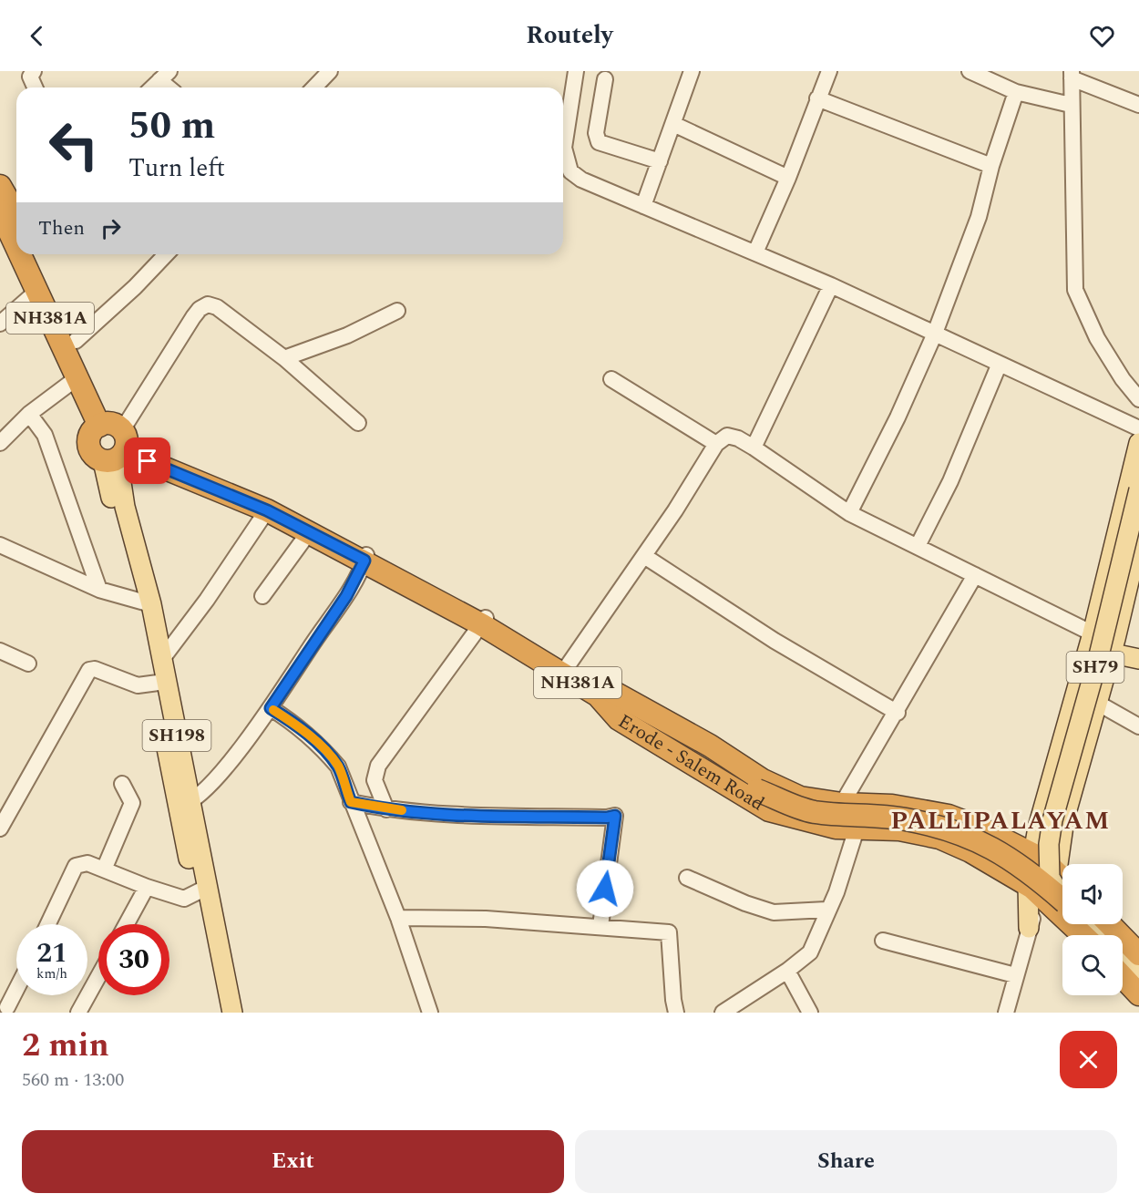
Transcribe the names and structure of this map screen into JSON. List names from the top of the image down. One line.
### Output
{"streets":{"highway":["NH381A","Erode - Salem Road"],"main road":["SH79","SH198"]},"crossings":[["NH381A","SH198"],["NH381A","Erode - Salem Road"],["SH79","Erode - Salem Road"],["SH198","Erode - Salem Road"]],"districts":["PALLIPALAYAM"],"page":{"header":"Routely","turn":["50 m","Turn left"],"then":"Then","speed":"21 km/h","limit":"30","heading":["2 min","560 m · 13:00"],"buttons":["Exit","Share"]}}
